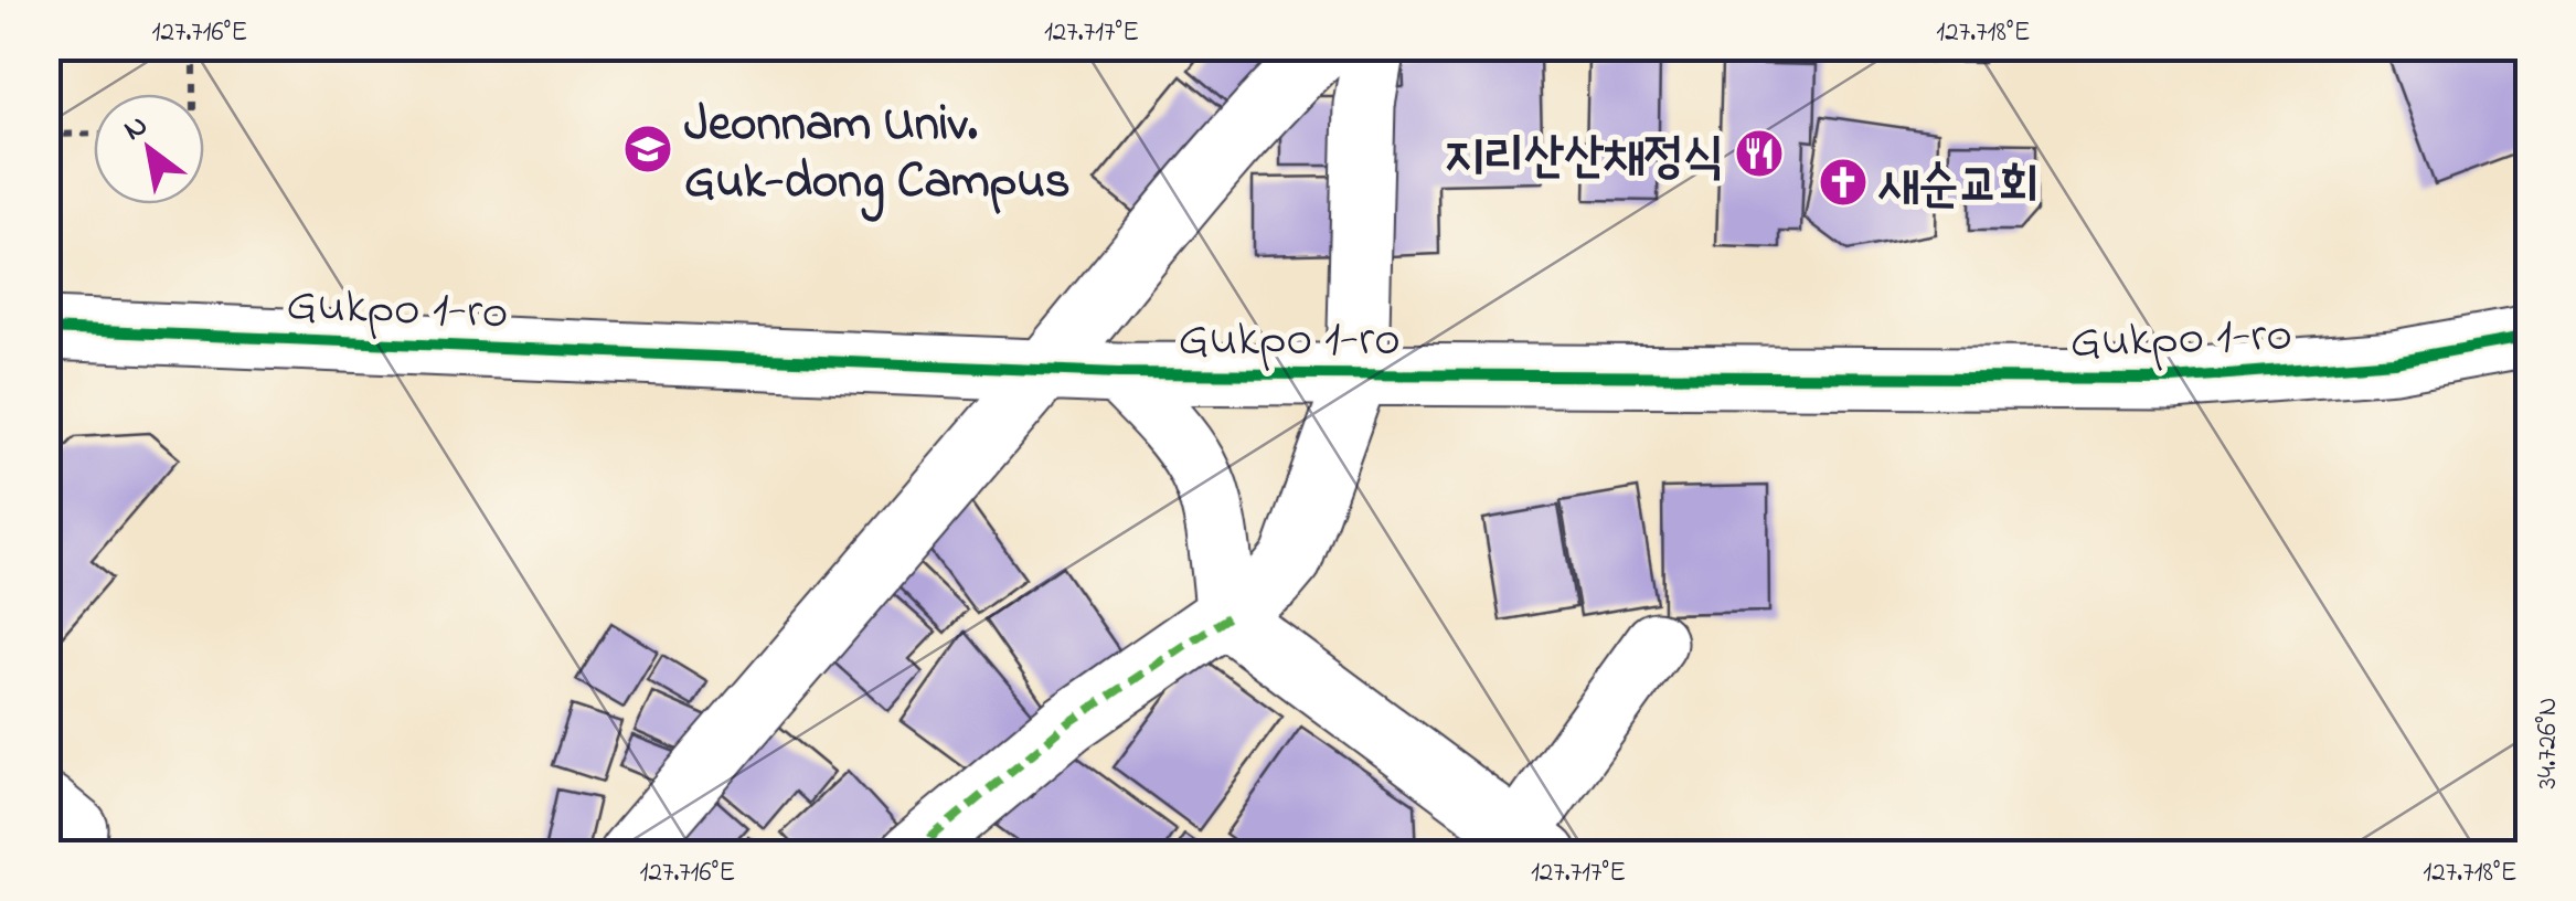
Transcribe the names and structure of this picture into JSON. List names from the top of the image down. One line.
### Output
{"streets":{"street":["Gukpo 1-ro"]},"places":{"school or university":["Jeonnam Univ. Guk-dong Campus"],"restaurant":["지리산산채정식"],"church":["새순교회"]},"north":"top left","coordinates":["127.716°E","127.717°E","127.718°E","34.726°N"]}
